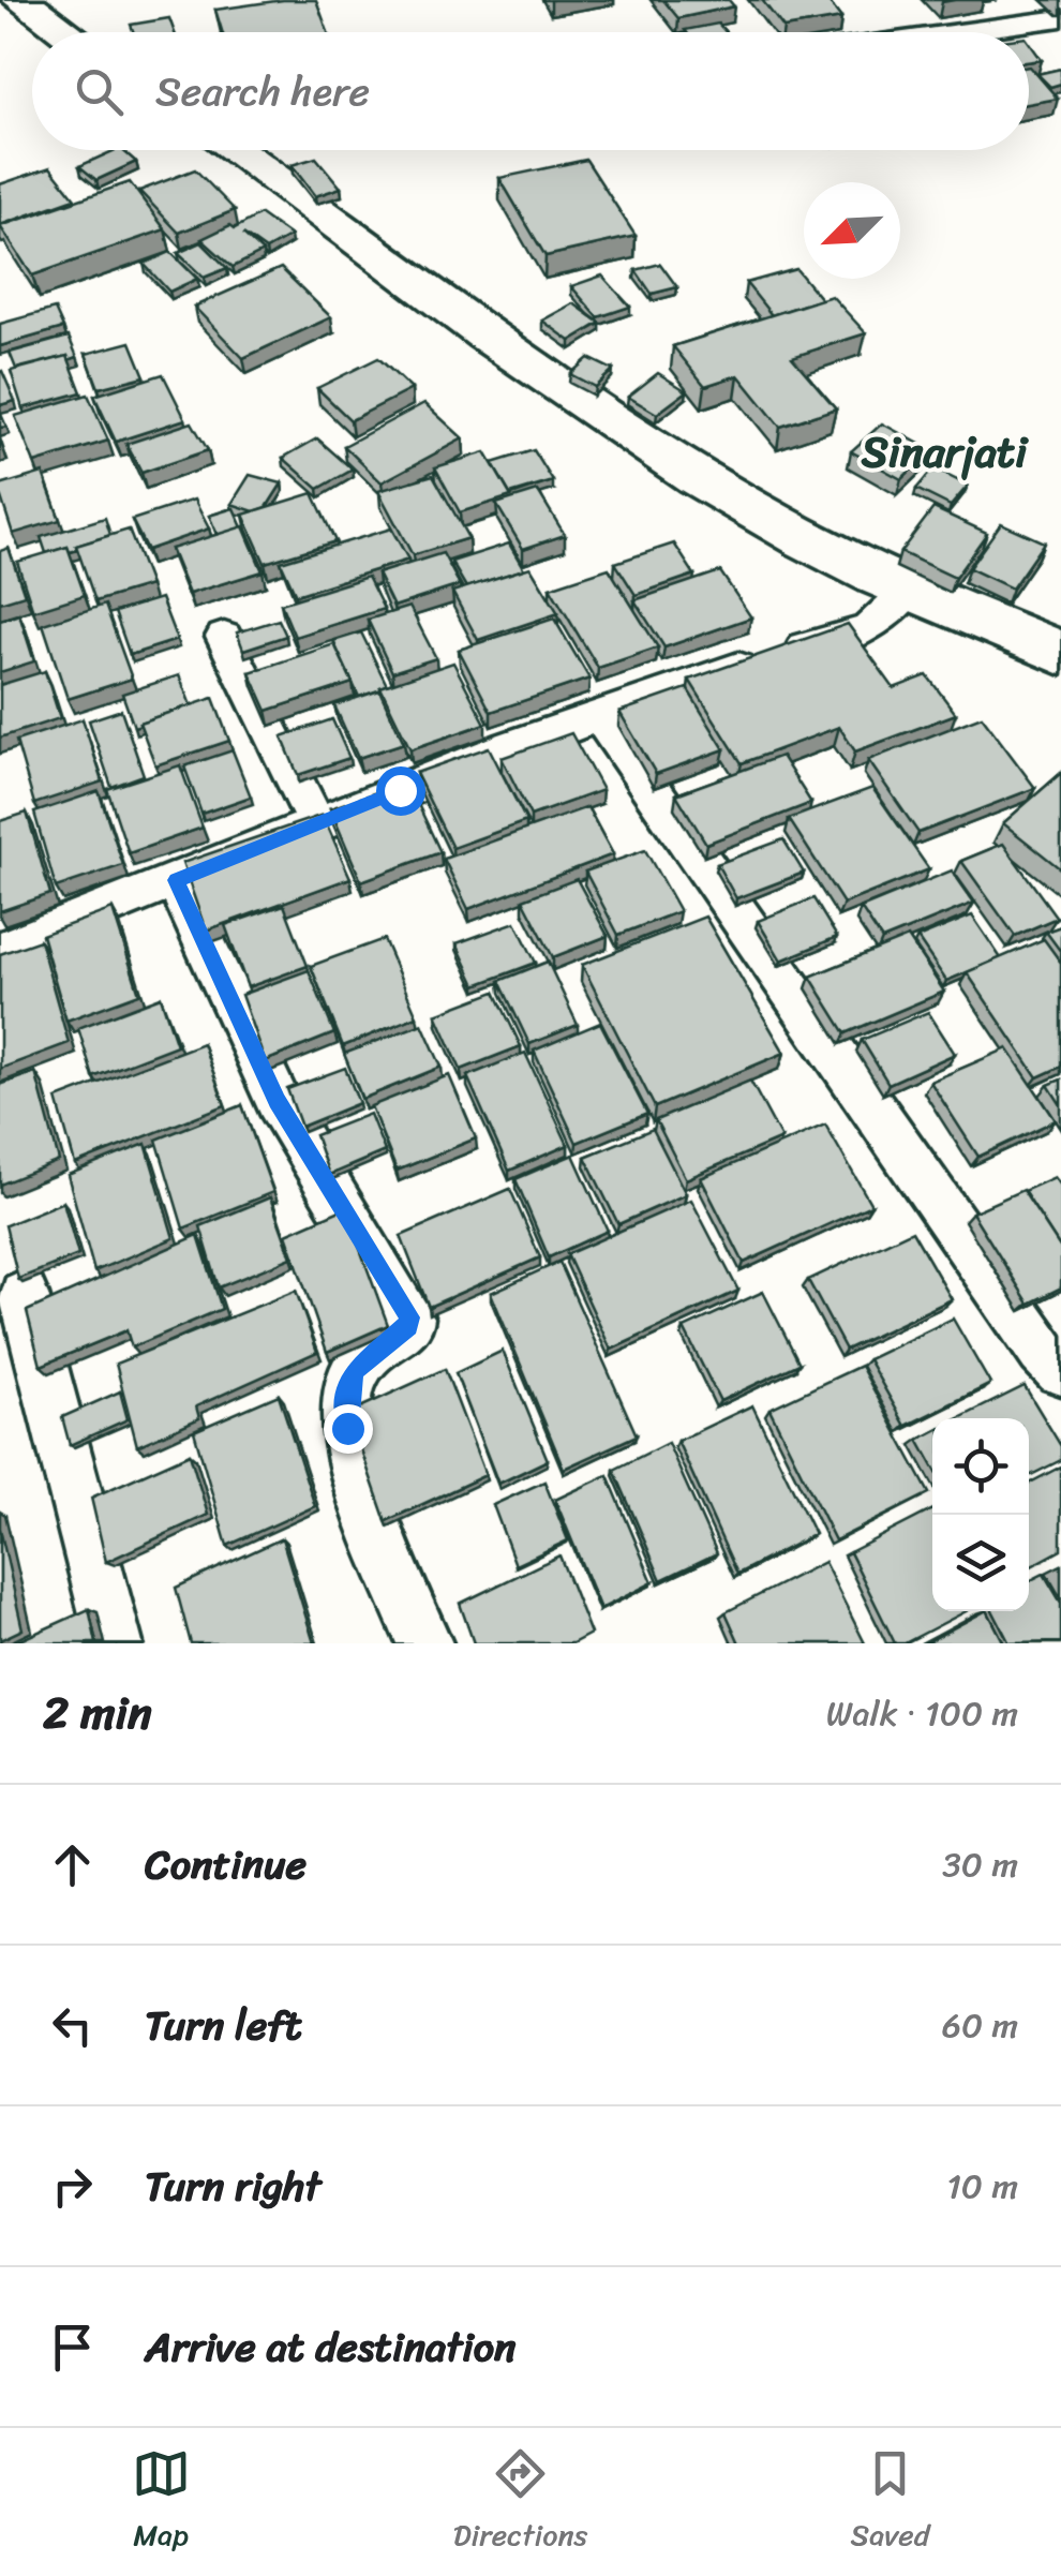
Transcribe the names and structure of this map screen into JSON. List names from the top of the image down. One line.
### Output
{"districts":["Sinarjati"],"north":"bottom left","page":{"search":"Search here","heading":["2 min","Walk · 100 m"],"list":[["Continue","30 m"],["Turn left","60 m"],["Turn right","10 m"],"Arrive at destination"],"nav":["Map","Directions","Saved"]}}
